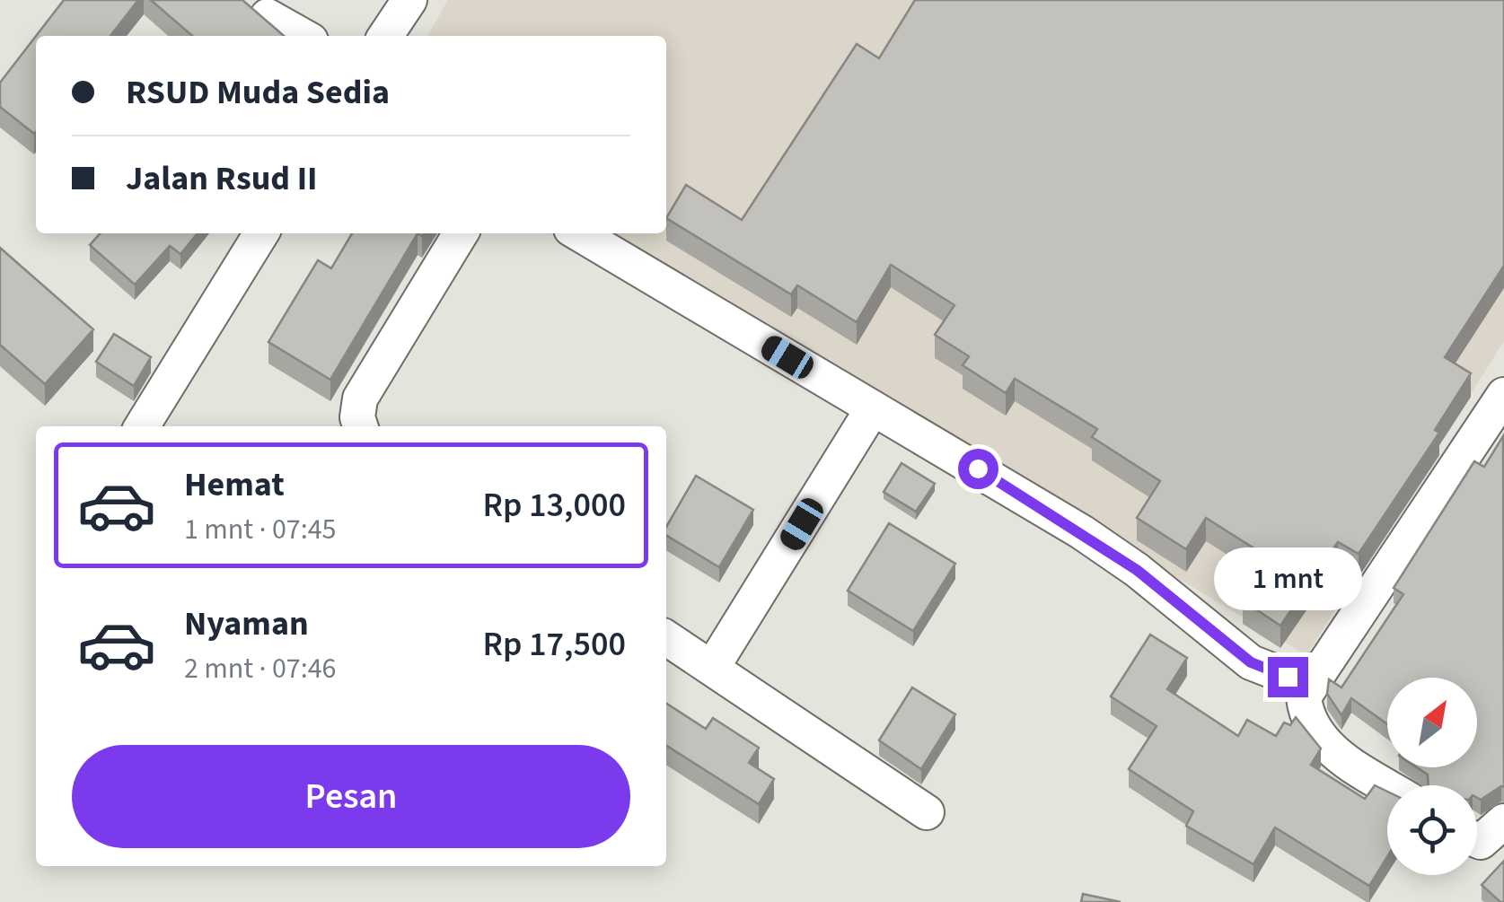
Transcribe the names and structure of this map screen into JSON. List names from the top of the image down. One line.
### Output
{"north":"top right","page":{"banner":["RSUD Muda Sedia","Jalan Rsud II"],"list":[{"name":"Hemat","note":"1 mnt · 07:45","value":"Rp 13,000"},{"name":"Nyaman","note":"2 mnt · 07:46","value":"Rp 17,500"}],"bubble":"1 mnt","buttons":"Pesan"}}
